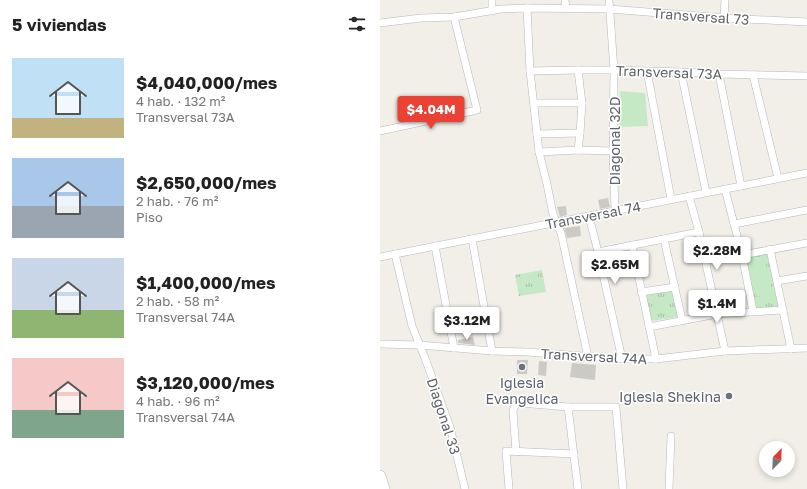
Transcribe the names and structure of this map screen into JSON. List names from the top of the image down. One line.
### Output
{"streets":{"street":["Transversal 73","Transversal 73A","Diagonal 32D","Transversal 74","Transversal 74A","Diagonal 33"]},"crossings":[["Transversal 73","Diagonal 32D"],["Transversal 73A","Diagonal 32D"],["Diagonal 32D","Transversal 74"],["Transversal 74","Diagonal 33"],["Transversal 74A","Diagonal 33"]],"places":["Iglesia Evangelica","Iglesia Shekina"],"north":"top right","page":{"heading":"5 viviendas","list":[{"name":"$4,040,000/mes","note":"4 hab. · 132 m² · Transversal 73A"},{"name":"$2,650,000/mes","note":"2 hab. · 76 m² · Piso"},{"name":"$1,400,000/mes","note":"2 hab. · 58 m² · Transversal 74A"},{"name":"$3,120,000/mes","note":"4 hab. · 96 m² · Transversal 74A"}],"price":["$4.04M","$2.28M","$2.65M","$1.4M","$3.12M"]}}
